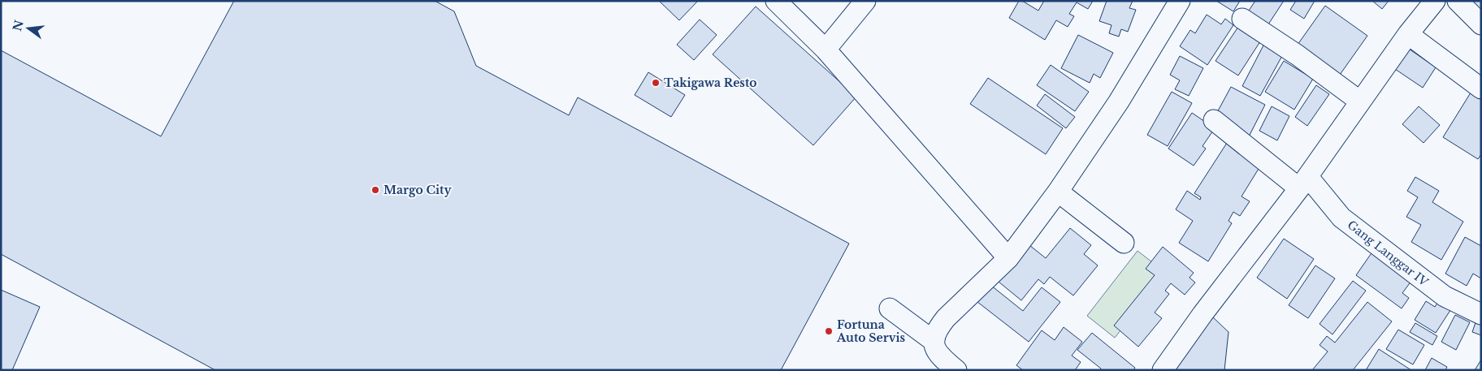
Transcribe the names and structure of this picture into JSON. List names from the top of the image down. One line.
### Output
{"streets":{"street":["Gang Langgar IV"]},"places":["Takigawa Resto","Margo City","Fortuna Auto Servis"],"north":"left"}
